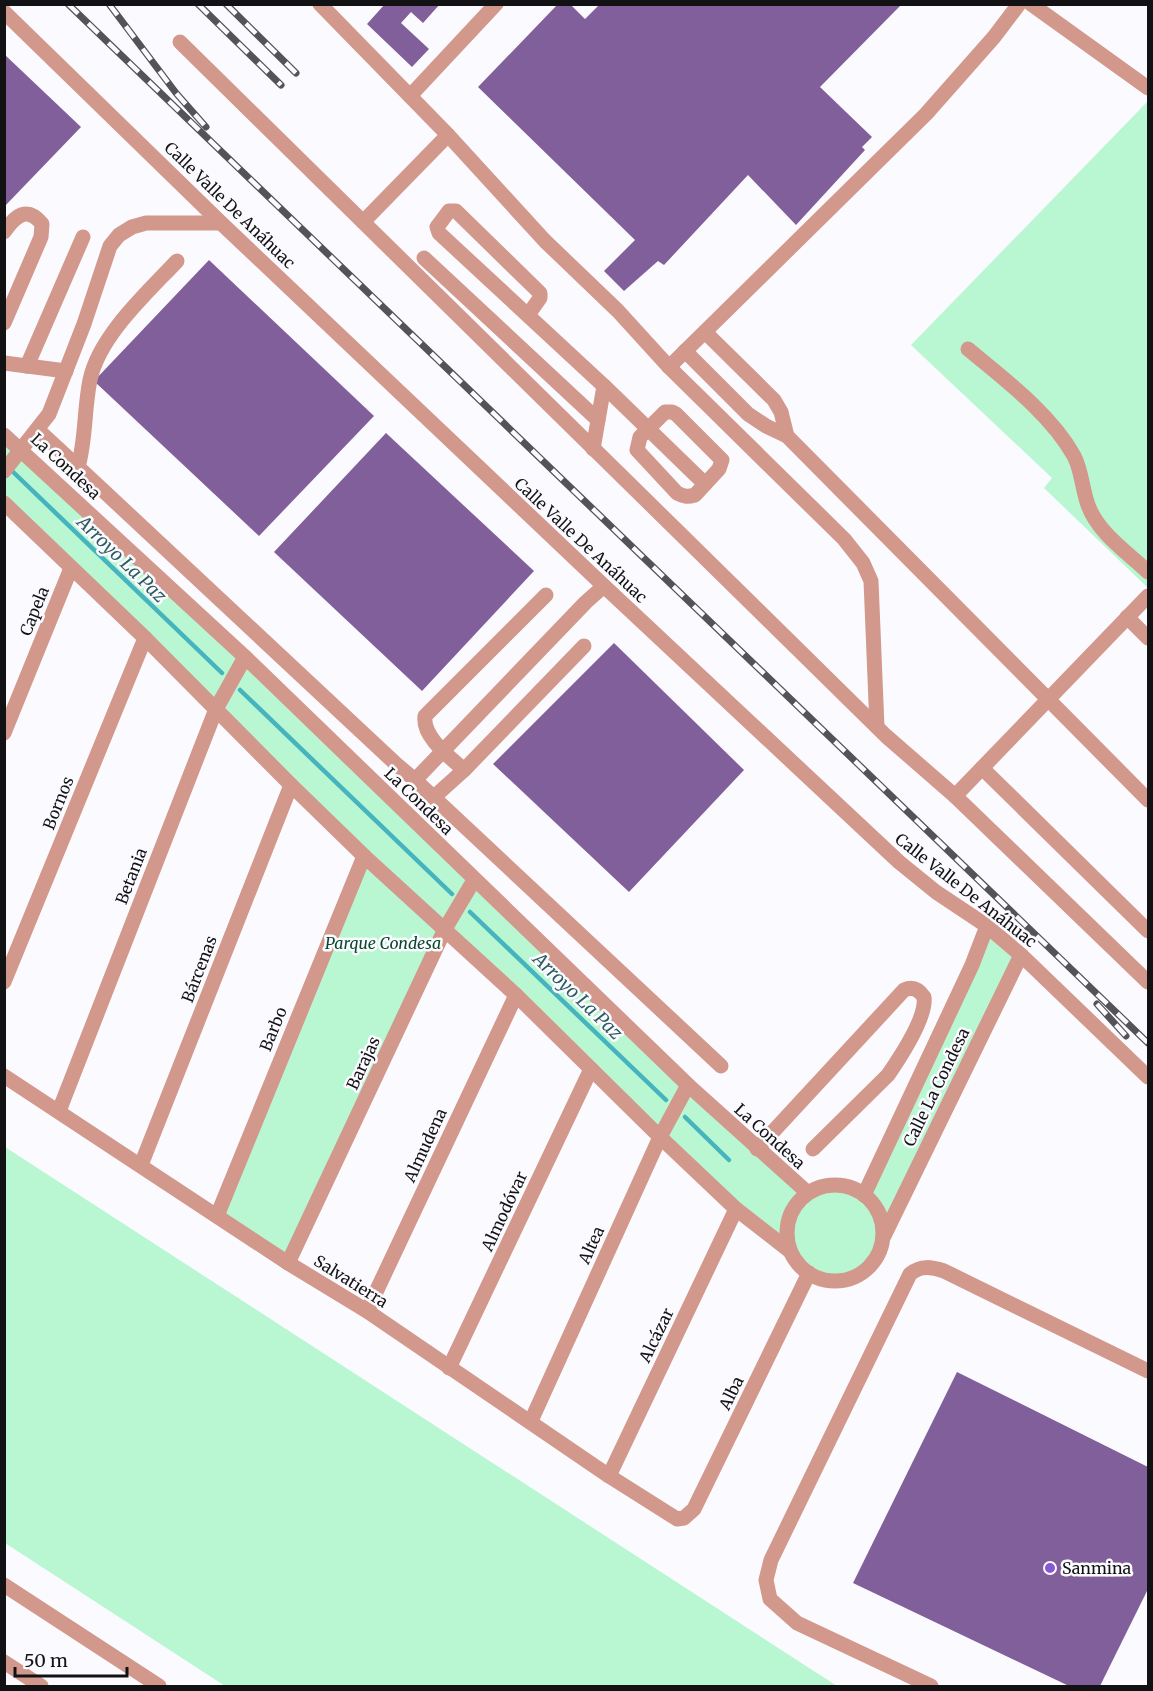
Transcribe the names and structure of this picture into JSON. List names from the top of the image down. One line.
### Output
{"streets":{"street":["Calle Valle De Anáhuac","La Condesa","Capela","Bornos","Betania","Bárcenas","Barbo","Barajas","Calle La Condesa","Almudena","Almodóvar","Altea","Salvatierra","Alcázar","Alba"]},"crossings":[["Calle Valle De Anáhuac","Calle La Condesa"],["La Condesa","Betania"],["La Condesa","Barajas"],["La Condesa","Calle La Condesa"],["La Condesa","Altea"],["La Condesa","Alba"],["Betania","Salvatierra"],["Bárcenas","Salvatierra"],["Barbo","Salvatierra"],["Barajas","Salvatierra"],["Calle La Condesa","Alba"],["Almudena","Salvatierra"],["Almodóvar","Salvatierra"],["Altea","Salvatierra"],["Salvatierra","Alcázar"],["Salvatierra","Alba"]],"water":["Arroyo La Paz"],"parks":["Parque Condesa"],"places":["Sanmina"],"scale_bar":"50 m"}
